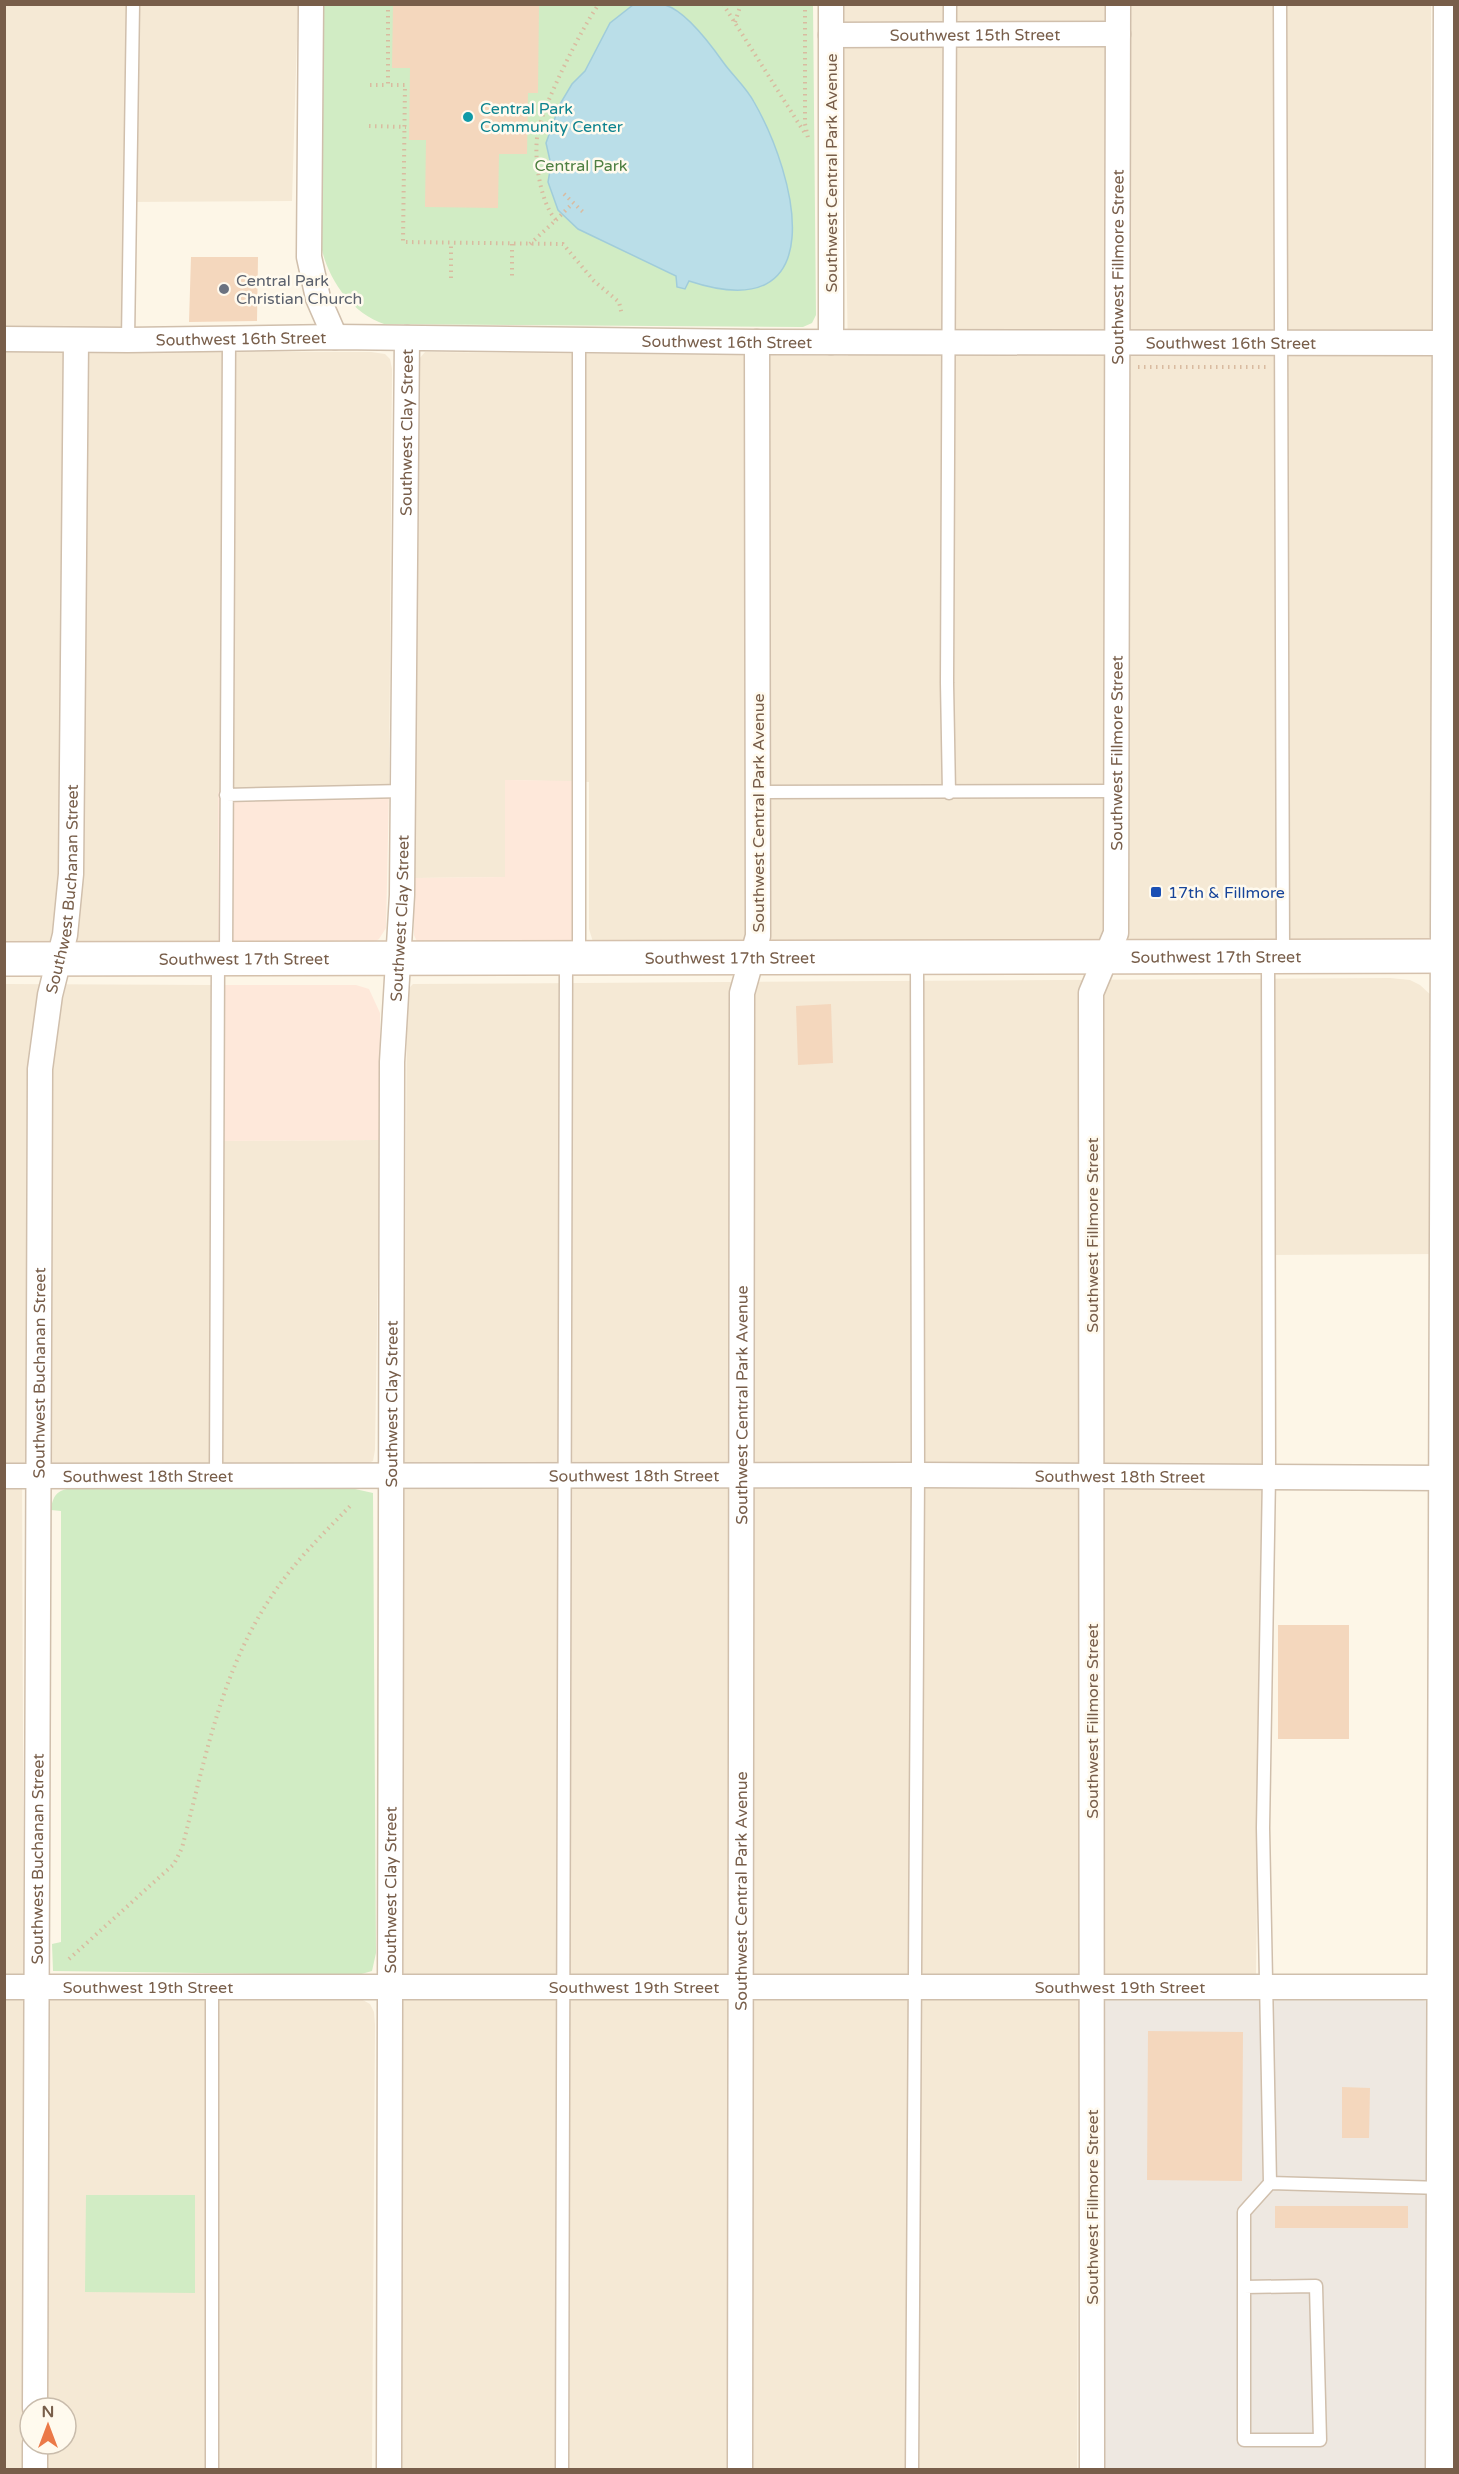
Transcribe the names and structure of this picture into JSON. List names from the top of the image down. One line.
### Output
{"streets":{"main road":["Southwest 17th Street"],"street":["Southwest 15th Street","Southwest Central Park Avenue","Southwest Fillmore Street","Southwest 16th Street","Southwest Clay Street","Southwest Buchanan Street","Southwest 18th Street","Southwest 19th Street"]},"crossings":[["Southwest 15th Street","Southwest Central Park Avenue"],["Southwest 15th Street","Southwest Fillmore Street"],["Southwest Central Park Avenue","Southwest 16th Street"],["Southwest Central Park Avenue","Southwest 17th Street"],["Southwest Central Park Avenue","Southwest 18th Street"],["Southwest Central Park Avenue","Southwest 19th Street"],["Southwest Fillmore Street","Southwest 16th Street"],["Southwest Fillmore Street","Southwest 17th Street"],["Southwest Fillmore Street","Southwest 18th Street"],["Southwest Fillmore Street","Southwest 19th Street"],["Southwest 16th Street","Southwest Clay Street"],["Southwest 16th Street","Southwest Buchanan Street"],["Southwest Clay Street","Southwest 17th Street"],["Southwest Clay Street","Southwest 18th Street"],["Southwest Clay Street","Southwest 19th Street"],["Southwest Buchanan Street","Southwest 17th Street"],["Southwest Buchanan Street","Southwest 18th Street"],["Southwest Buchanan Street","Southwest 19th Street"]],"parks":["Central Park"],"places":{"other":["Central Park Community Center","Central Park Christian Church"],"transit":["17th & Fillmore"]},"north":"top"}
